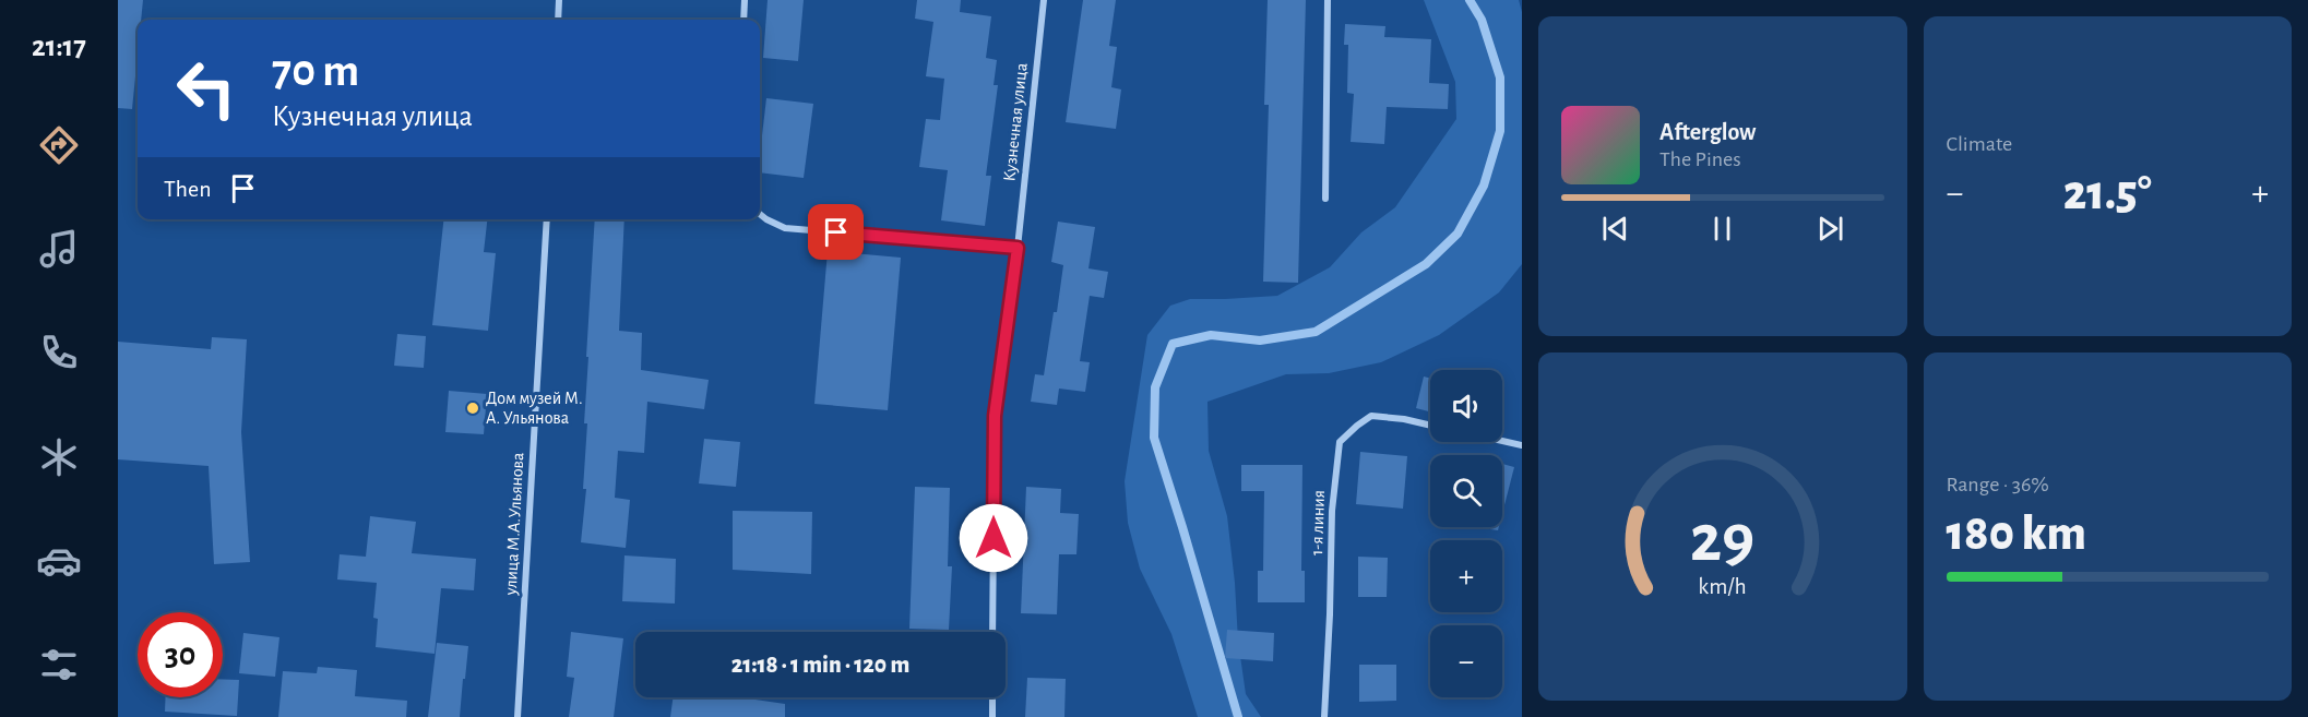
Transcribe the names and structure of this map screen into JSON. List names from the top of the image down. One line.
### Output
{"streets":{"street":["Кузнечная улица","1-я линия","улица М.А.Ульянова"]},"places":["Дом музей М. А. Ульянова"],"page":{"tabs":"21:17","tile":["Climate",["Range · 36%","180 km"]],"turn":["70 m","Кузнечная улица"],"song":["Afterglow","The Pines"],"then":"Then","heat":["−","21.5°","+"],"map_buttons":["+","−"],"limit":"30","trip":"21:18 · 1 min · 120 m","gauge":["29","km/h"]}}
